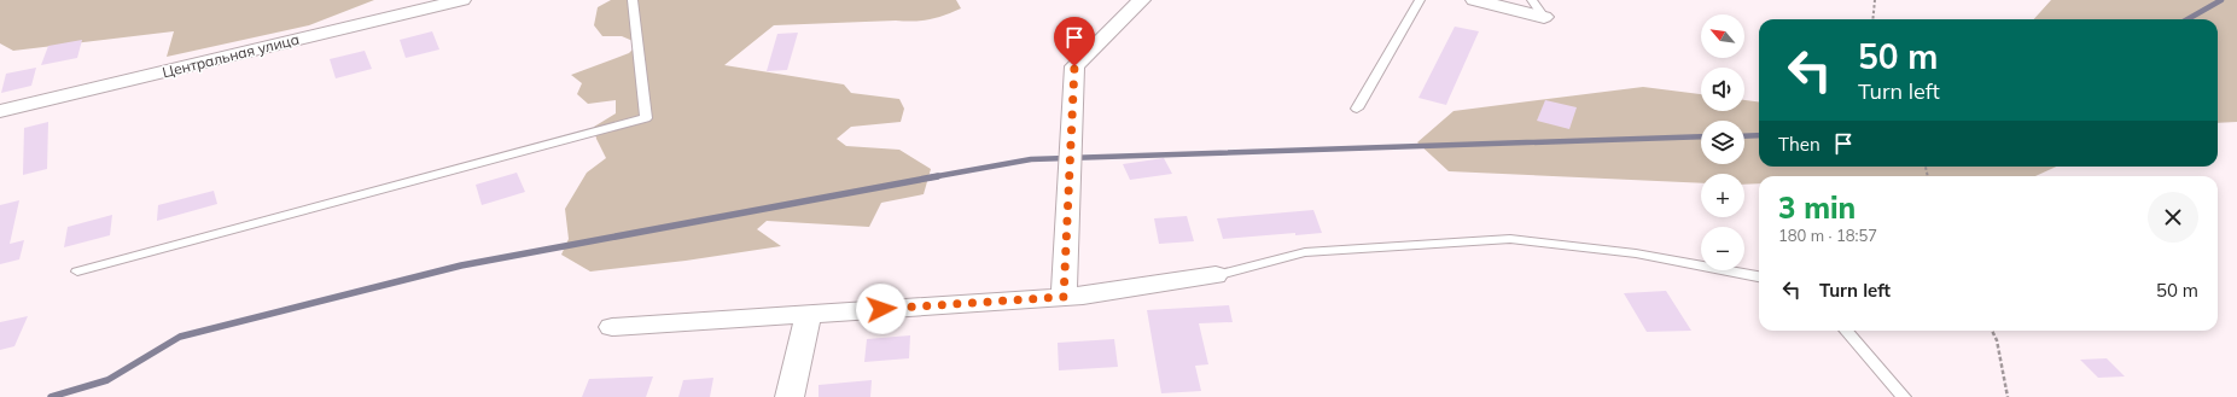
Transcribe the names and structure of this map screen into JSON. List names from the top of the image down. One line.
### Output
{"streets":{"street":["Центральная улица"]},"north":"top left","page":{"map_buttons":["+","−"],"turn":["50 m","Turn left"],"then":"Then","heading":["3 min","180 m · 18:57"],"list":[{"name":"Turn left","value":"50 m"}]}}
